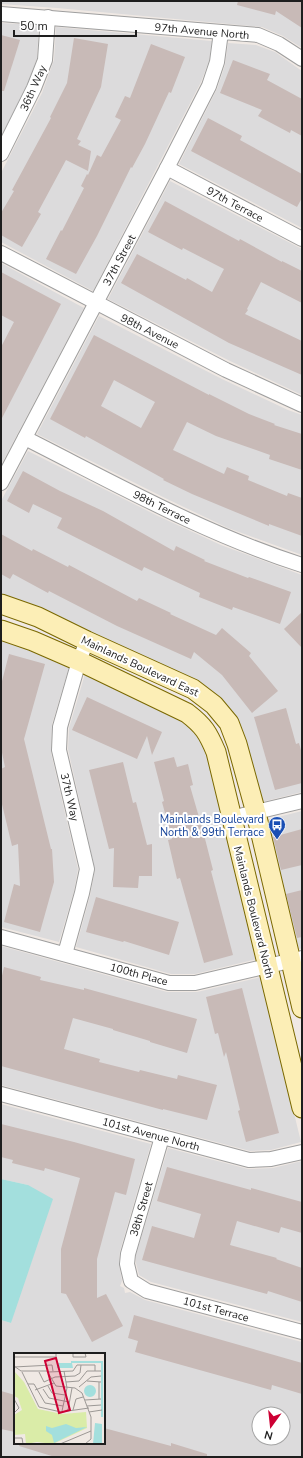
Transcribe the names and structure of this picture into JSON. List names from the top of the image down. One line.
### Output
{"streets":{"street":["97th Avenue North","36th Way","97th Terrace","37th Street","98th Avenue","98th Terrace","Mainlands Boulevard East","37th Way","Mainlands Boulevard North","100th Place","101st Avenue North","38th Street","101st Terrace"]},"crossings":[["97th Avenue North","36th Way"],["97th Avenue North","37th Street"],["97th Terrace","37th Street"],["37th Street","98th Avenue"],["37th Street","98th Terrace"],["Mainlands Boulevard East","37th Way"],["37th Way","Mainlands Boulevard North"],["37th Way","100th Place"],["Mainlands Boulevard North","100th Place"],["101st Avenue North","38th Street"],["38th Street","101st Terrace"]],"places":{"bus stop":["Mainlands Boulevard North & 99th Terrace"]},"scale_bar":"50 m","north":"bottom"}
